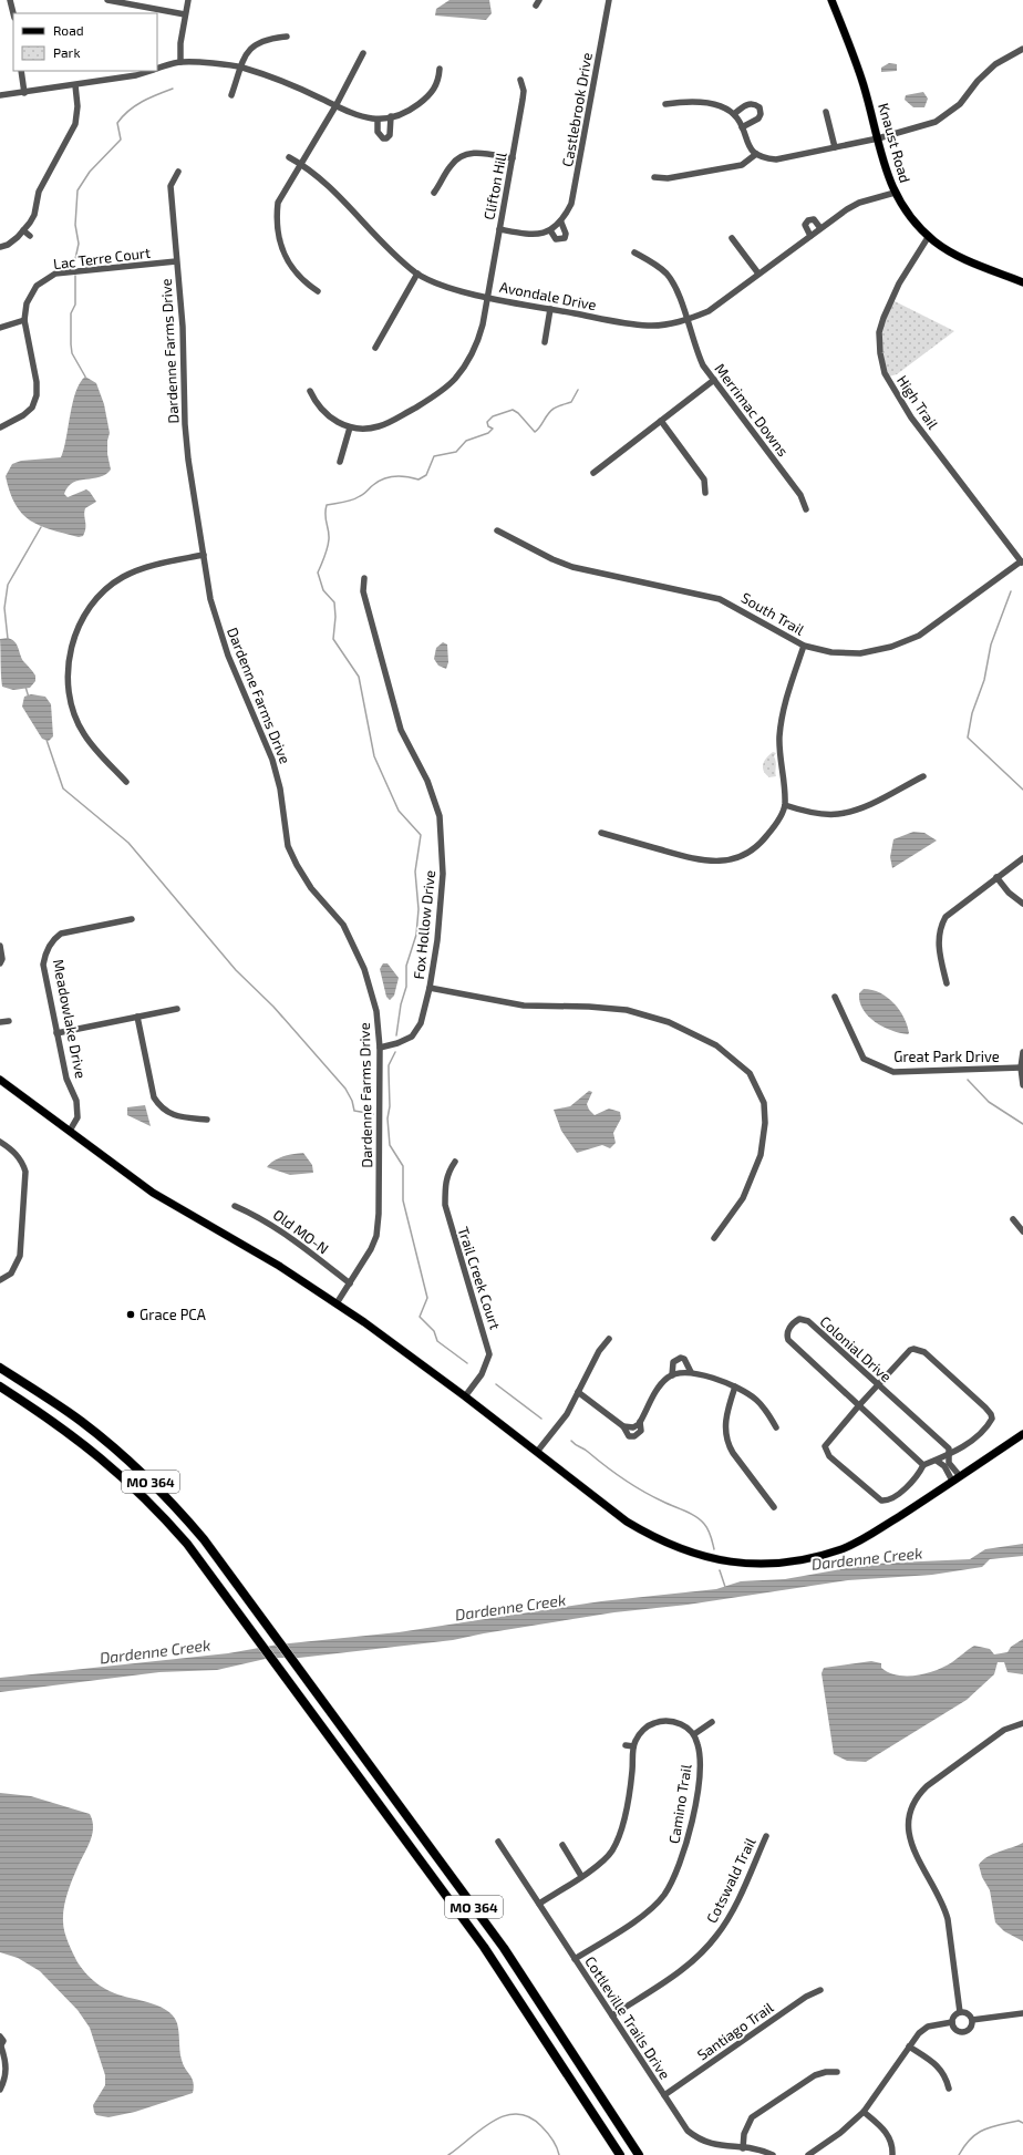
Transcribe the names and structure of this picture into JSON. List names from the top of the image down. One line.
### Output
{"streets":{"highway":["MO 364"],"main road":["Knaust Road"],"street":["Castlebrook Drive","Clifton Hill","Lac Terre Court","Avondale Drive","Dardenne Farms Drive","High Trail","Merrimac Downs","South Trail","Fox Hollow Drive","Meadowlake Drive","Great Park Drive","Old MO-N","Trail Creek Court","Colonial Drive","Camino Trail","Cotswald Trail","Cottleville Trails Drive","Santiago Trail"]},"crossings":[["Castlebrook Drive","Clifton Hill"],["Knaust Road","Avondale Drive"],["Knaust Road","High Trail"],["Clifton Hill","Avondale Drive"],["Lac Terre Court","Dardenne Farms Drive"],["Avondale Drive","Merrimac Downs"],["Dardenne Farms Drive","Fox Hollow Drive"],["Dardenne Farms Drive","Old MO-N"],["High Trail","South Trail"],["Camino Trail","Cottleville Trails Drive"],["Cotswald Trail","Cottleville Trails Drive"],["Cottleville Trails Drive","Santiago Trail"]],"water":["Dardenne Creek"],"places":["Grace PCA"],"legend":["Road","Park"]}
